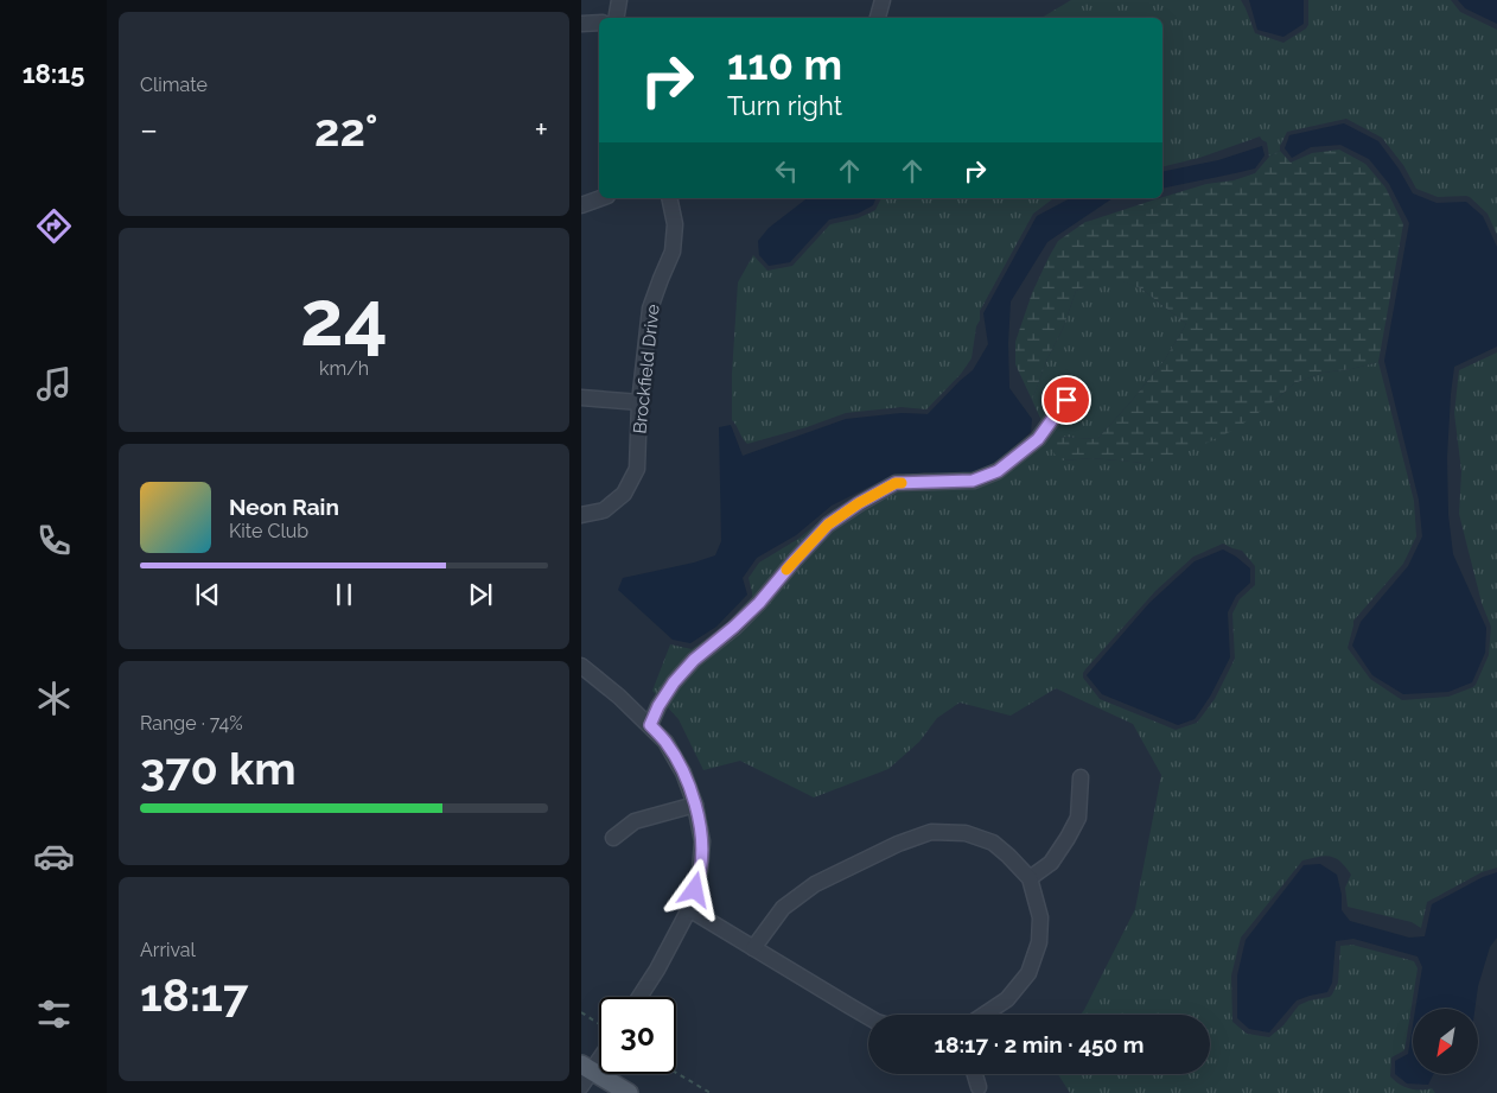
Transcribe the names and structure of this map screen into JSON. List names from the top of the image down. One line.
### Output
{"streets":{"street":["Brockfield Drive"]},"north":"bottom left","page":{"tabs":"18:15","tile":["Climate",["24","km/h"],["Range · 74%","370 km"],["Arrival","18:17"]],"turn":["110 m","Turn right"],"heat":["−","22°","+"],"song":["Neon Rain","Kite Club"],"limit":"30","trip":"18:17 · 2 min · 450 m"}}
